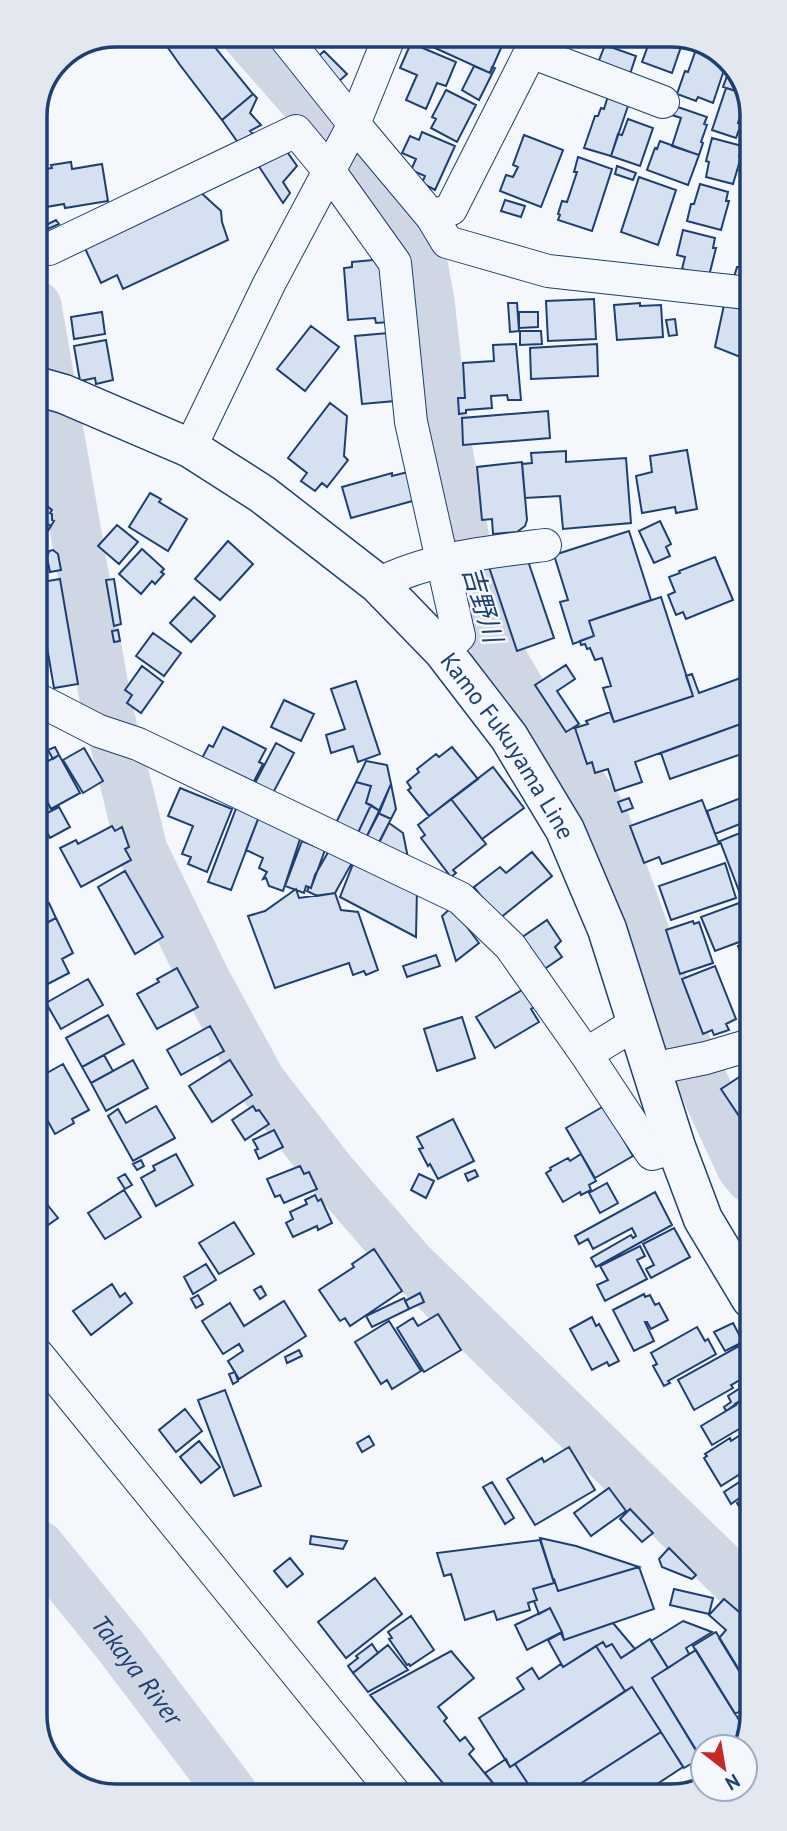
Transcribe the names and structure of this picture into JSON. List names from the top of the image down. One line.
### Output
{"streets":{"main road":["Kamo Fukuyama Line"]},"water":["吉野川","Takaya River"],"north":"bottom right"}
